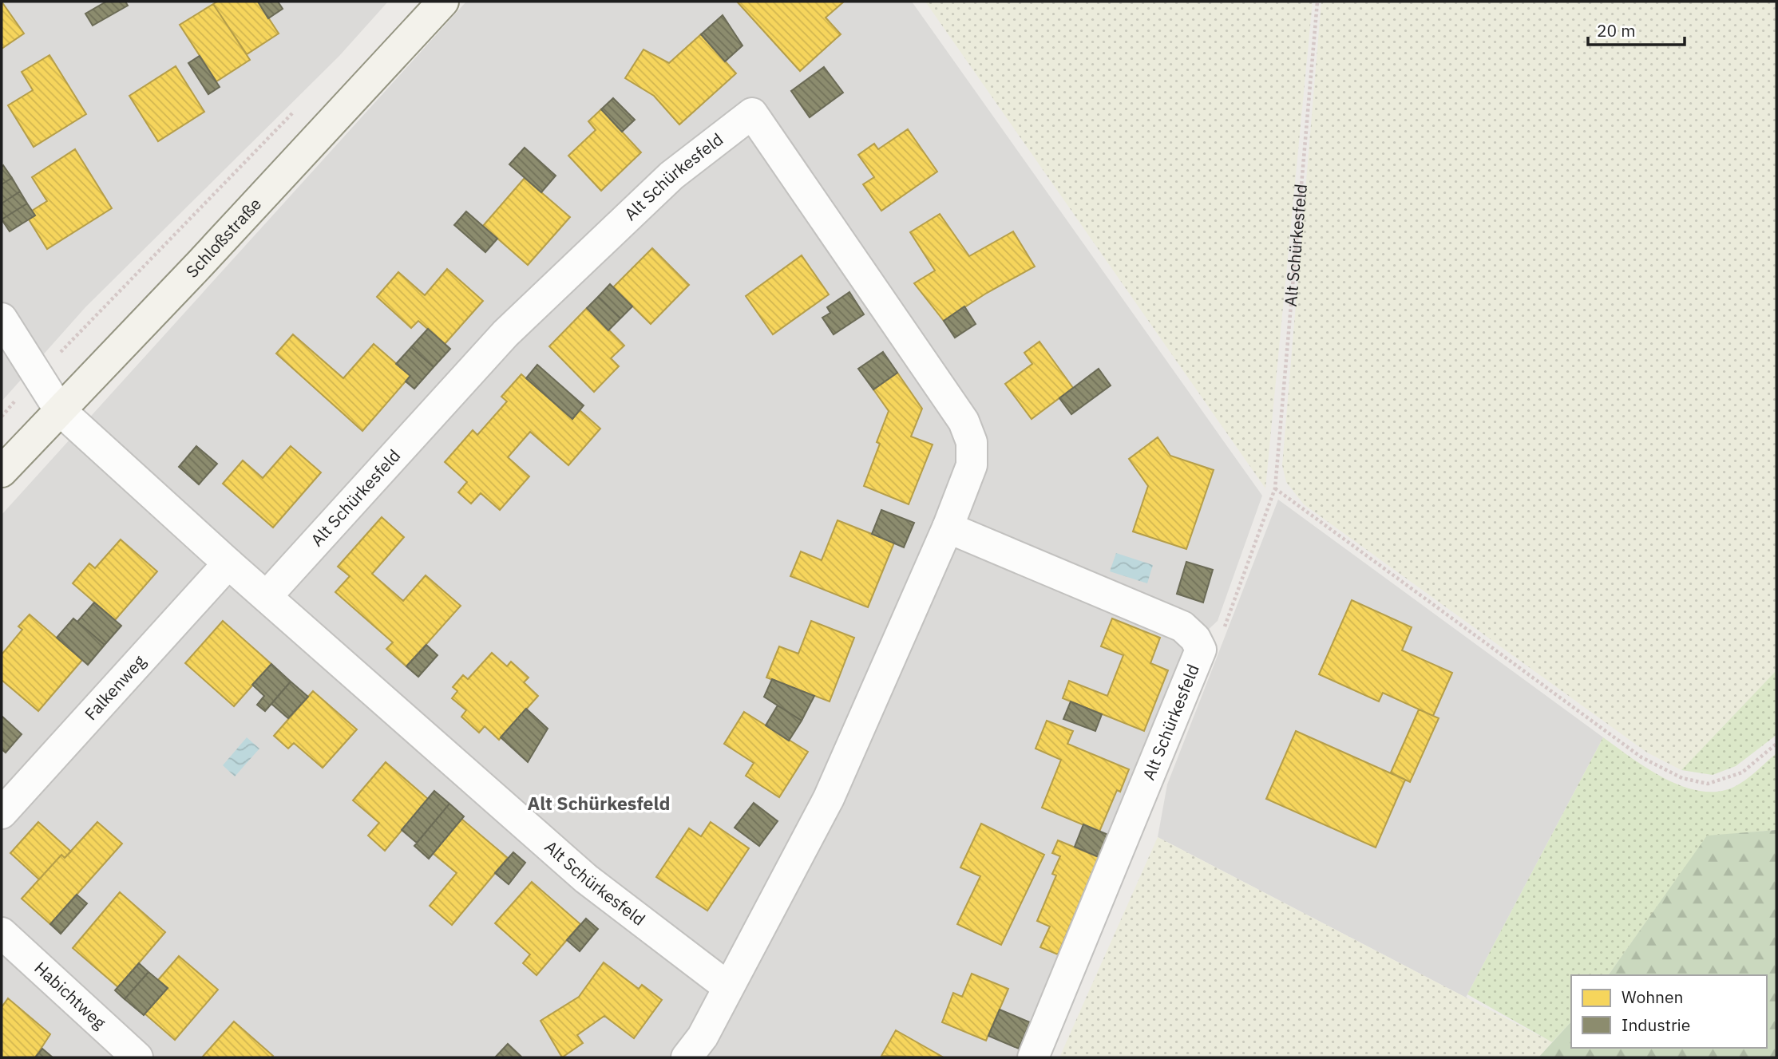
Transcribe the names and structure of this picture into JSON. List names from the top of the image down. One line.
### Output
{"streets":{"main road":["Schloßstraße"],"street":["Alt Schürkesfeld","Falkenweg","Habichtweg"]},"crossings":[["Alt Schürkesfeld","Schloßstraße"],["Alt Schürkesfeld","Falkenweg"]],"districts":["Alt Schürkesfeld"],"legend":["Wohnen","Industrie"],"scale_bar":"20 m"}
